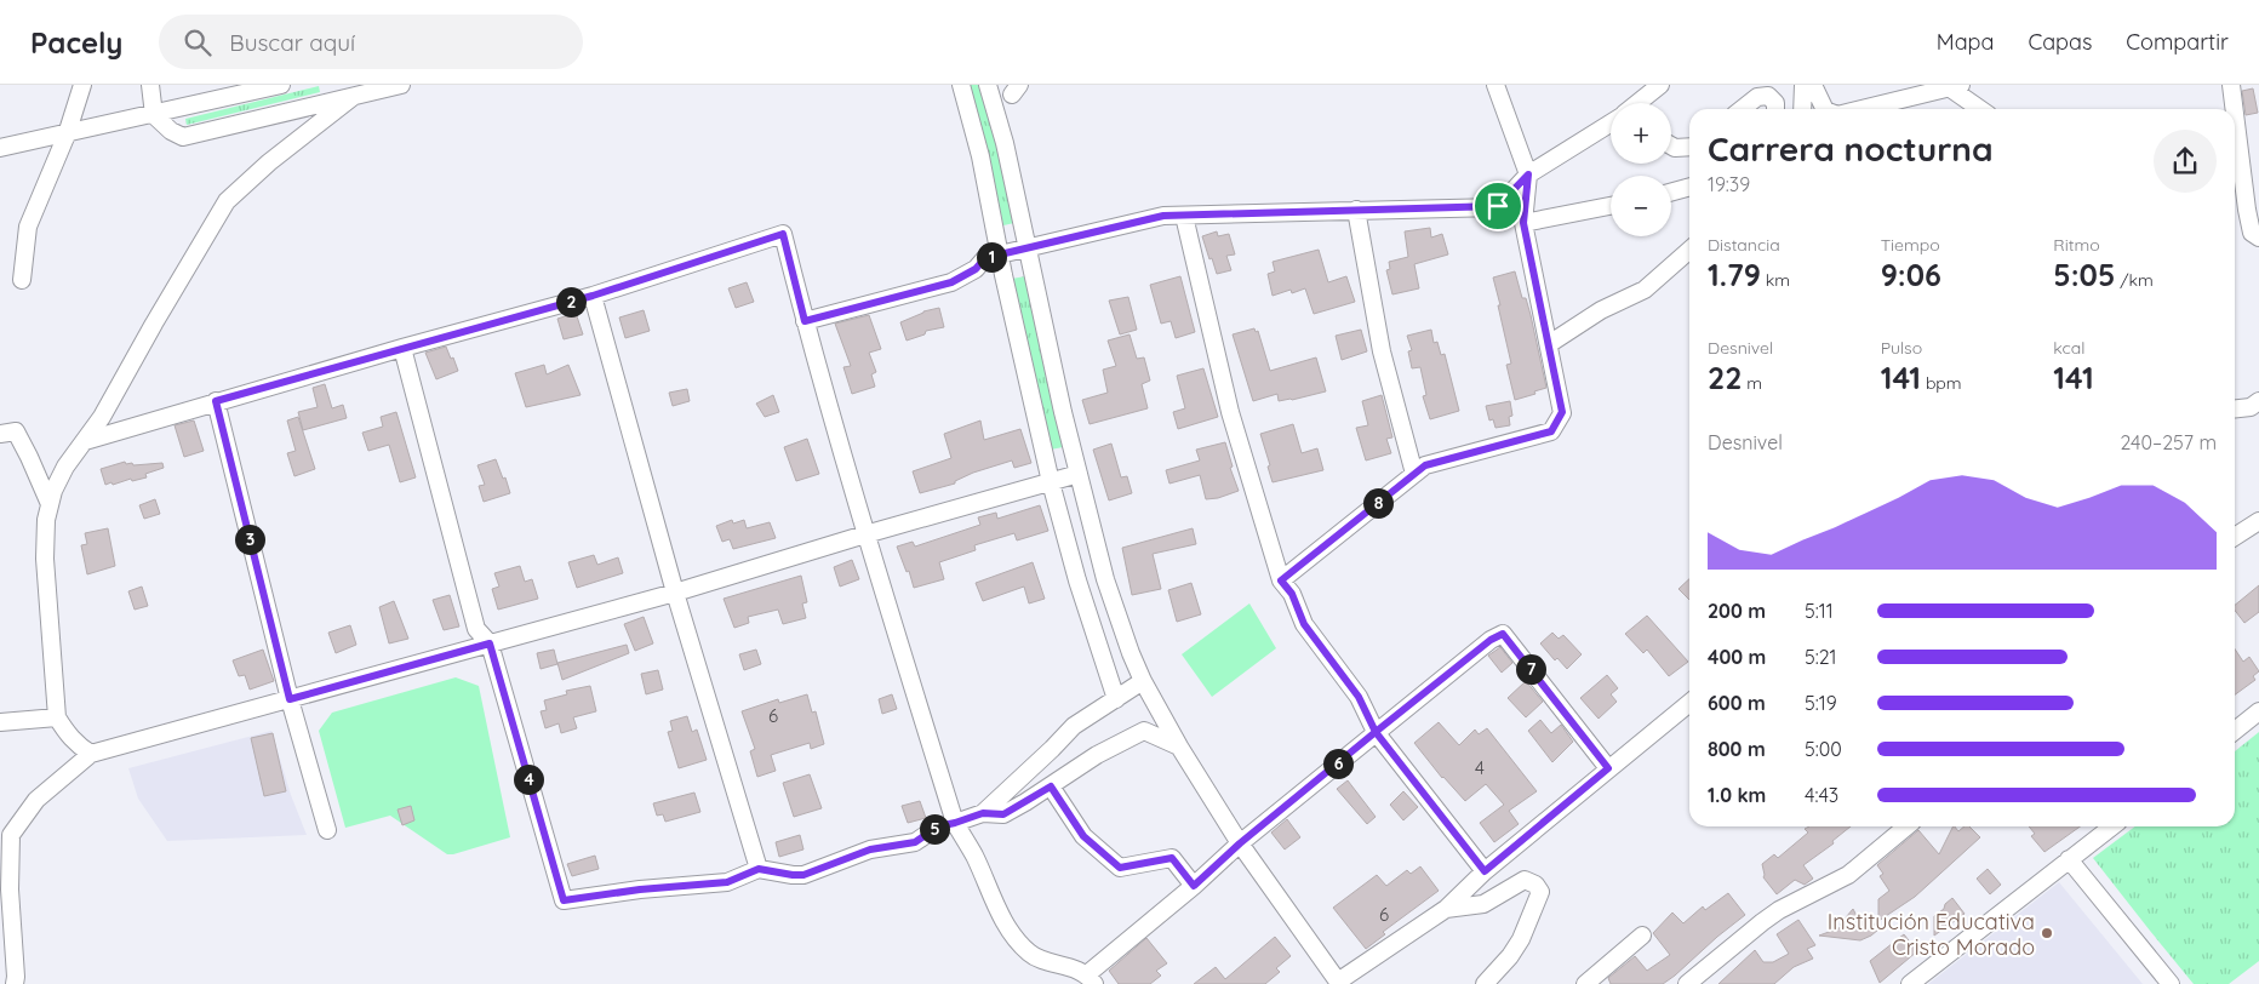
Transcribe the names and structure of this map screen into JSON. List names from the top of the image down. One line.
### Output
{"places":["Institución Educativa Cristo Morado"],"house_numbers":["6","4","6"],"page":{"header":"Pacely","search":"Buscar aquí","nav":["Mapa","Capas","Compartir"],"map_buttons":["+","−"],"heading":["Carrera nocturna","19:39"],"stats":[["Distancia","1.79 km"],["Tiempo","9:06"],["Ritmo","5:05 /km"],["Desnivel","22 m"],["Pulso","141 bpm"],["kcal","141"]],"pins":["1","2","8","3","7","6","4","5"],"chart":["Desnivel","240–257 m"],"list":[{"name":"200 m","note":"5:11"},{"name":"400 m","note":"5:21"},{"name":"600 m","note":"5:19"},{"name":"800 m","note":"5:00"},{"name":"1.0 km","note":"4:43"}]}}
